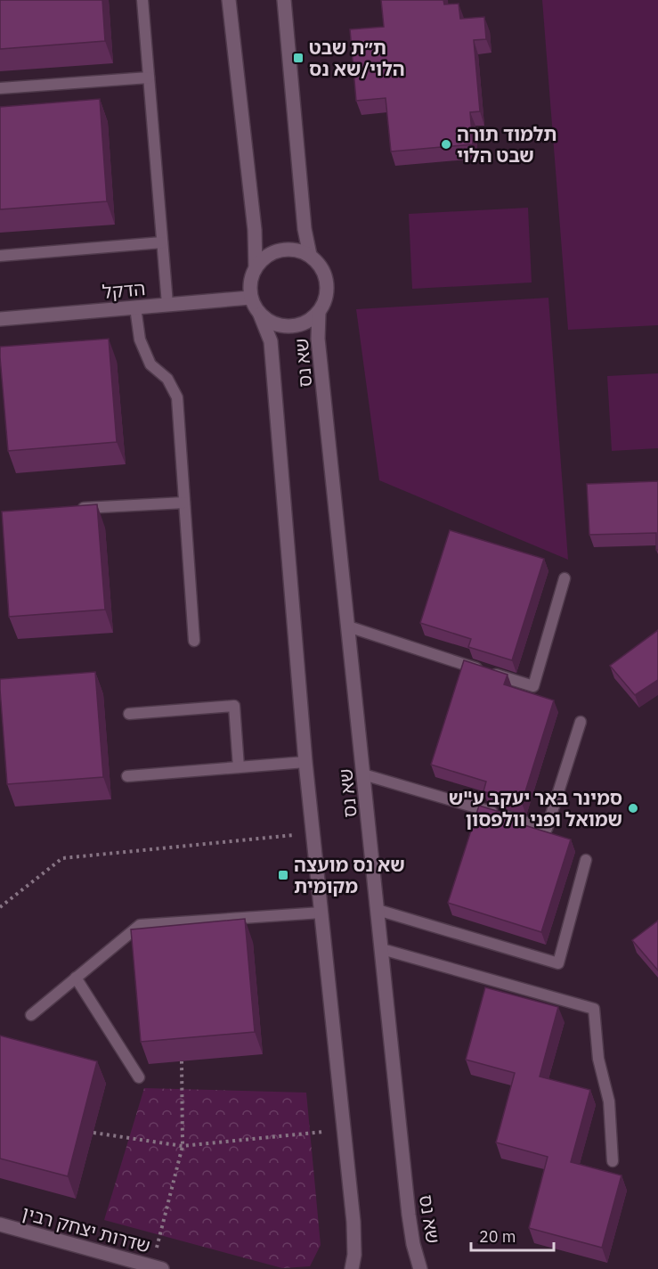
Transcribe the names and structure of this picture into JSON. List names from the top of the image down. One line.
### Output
{"streets":{"street":["הדקל","שא נס","שדרות יצחק רבין"]},"crossings":[["הדקל","שא נס"]],"places":{"transit":["ת״ת שבט הלוי/שא נס","שא נס מועצה מקומית"],"other":["תלמוד תורה שבט הלוי","סמינר באר יעקב ע\"ש שמואל ופני וולפסון"]},"scale_bar":"20 m"}
